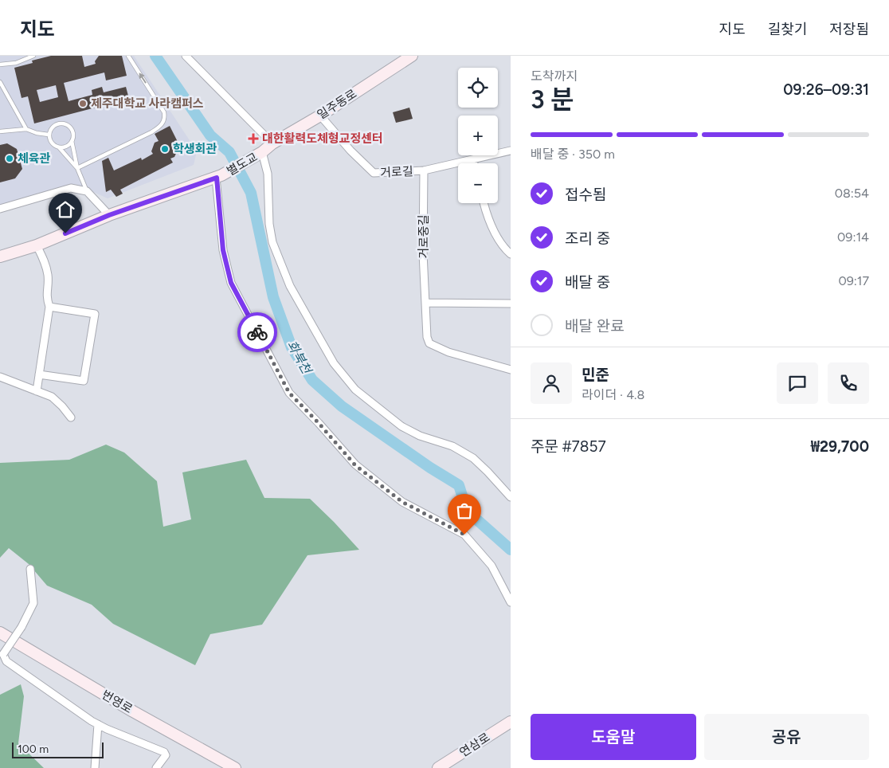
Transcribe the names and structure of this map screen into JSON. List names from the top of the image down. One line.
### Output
{"streets":{"main road":["일주동로","별도교","번영로","연삼로"],"street":["거로길","거로중길"]},"crossings":[["일주동로","별도교"],["일주동로","거로길"],["거로길","거로중길"]],"water":["화북천"],"places":{"other":["제주대학교 사라캠퍼스","학생회관","체육관"],"health":["대한활력도체형교정센터"]},"scale_bar":"100 m","page":{"header":"지도","nav":["지도","길찾기","저장됨"],"heading":["3 분","도착까지","09:26–09:31"],"panel":["민준","라이더 · 4.8","주문 #7857","₩29,700"],"map_buttons":["+","−"],"bar":"배달 중 · 350 m","list":[["접수됨","08:54"],["조리 중","09:14"],["배달 중","09:17"],"배달 완료"],"buttons":["도움말","공유"],"scale":"100 m"}}
